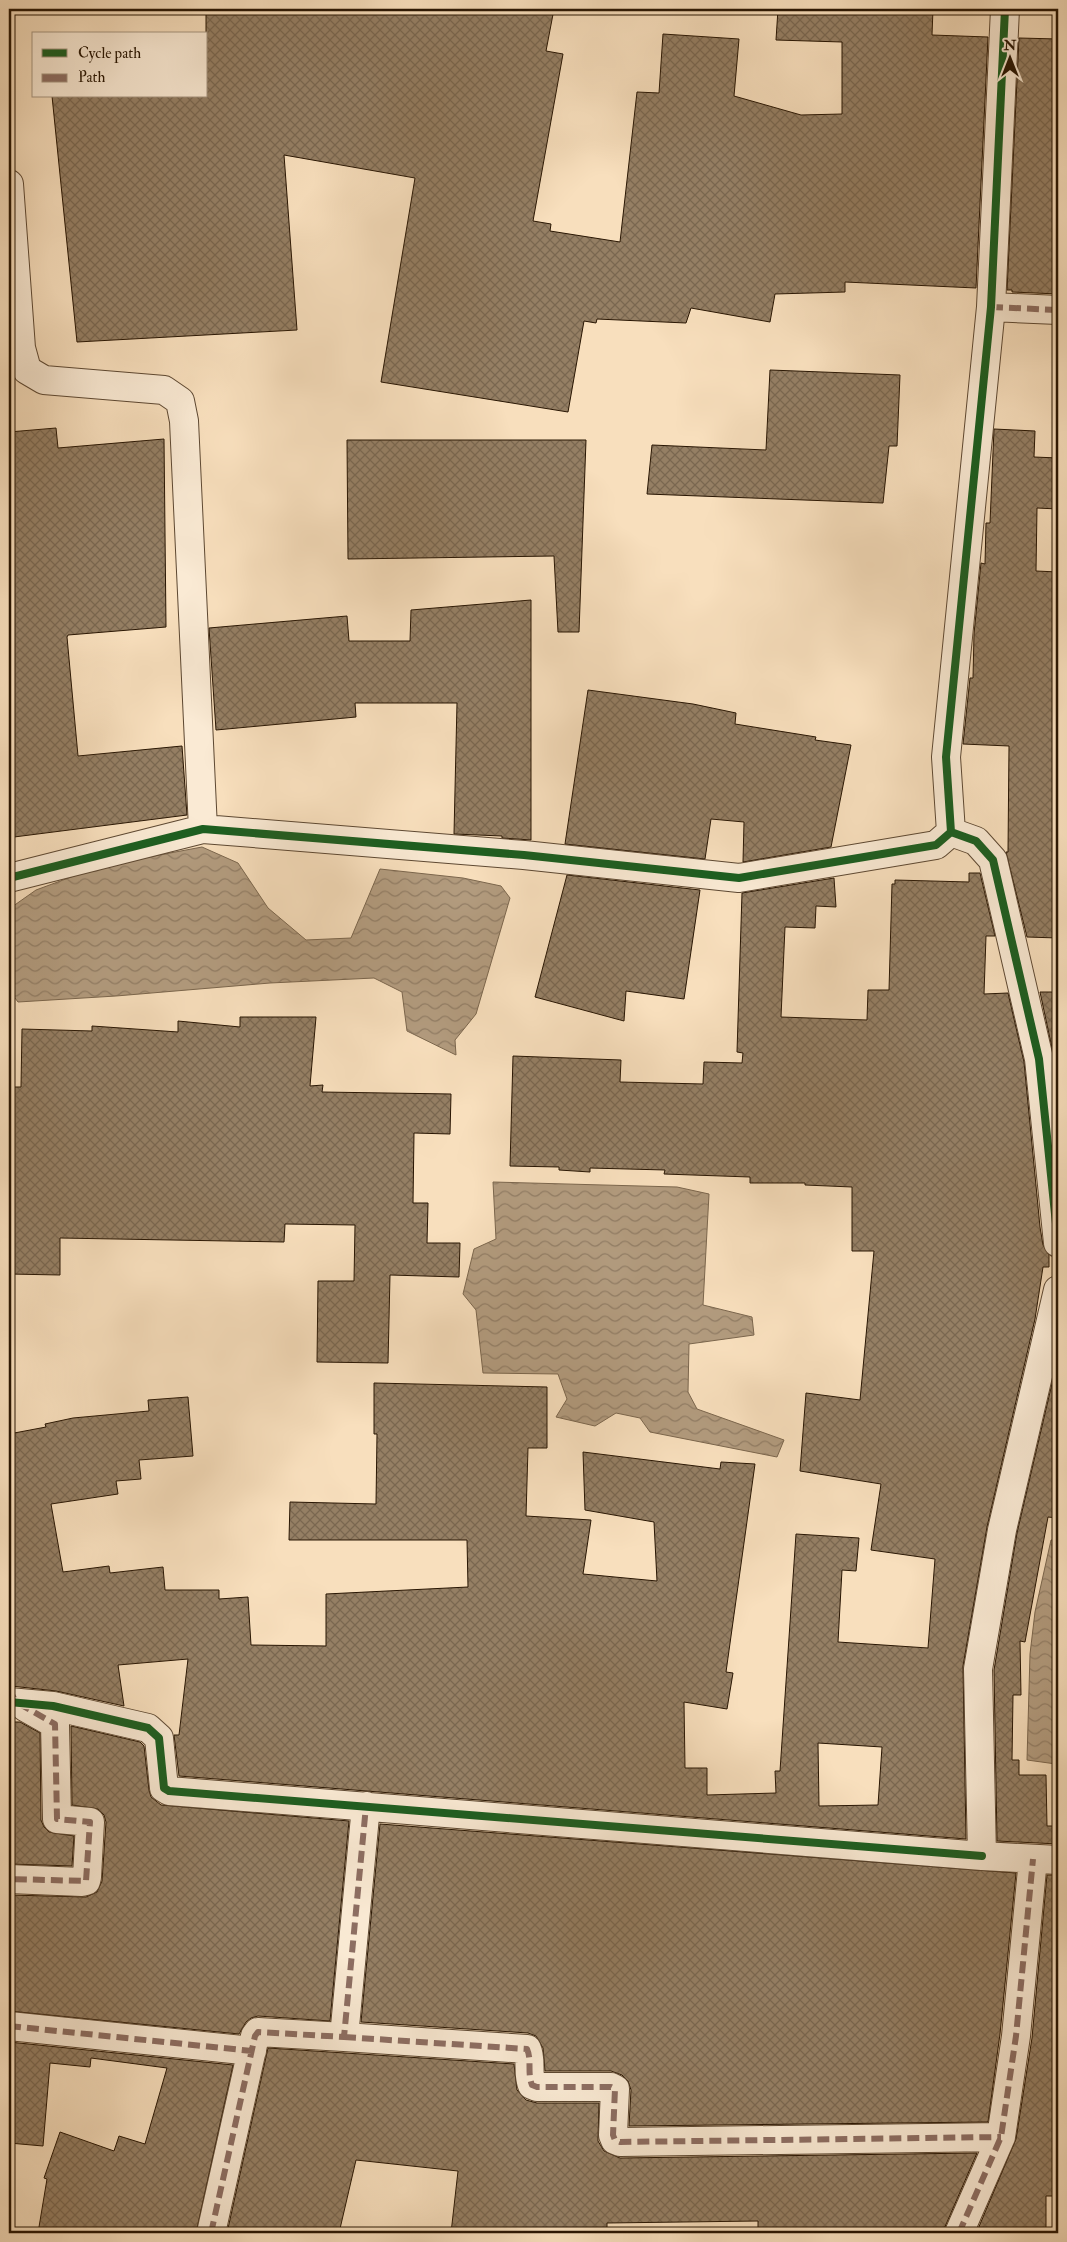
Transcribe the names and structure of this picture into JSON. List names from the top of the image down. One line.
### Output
{"legend":["Cycle path","Path"],"north":"top"}
